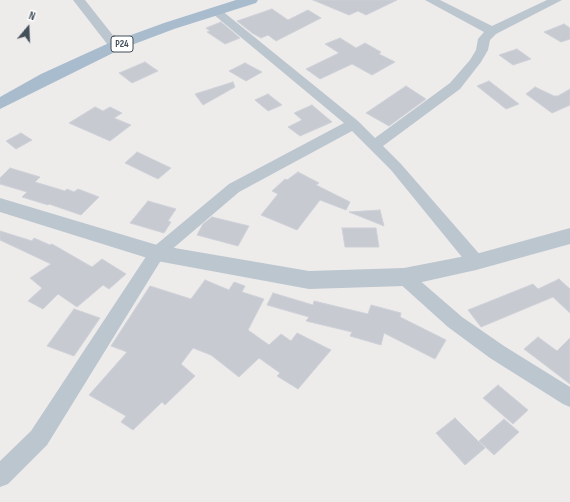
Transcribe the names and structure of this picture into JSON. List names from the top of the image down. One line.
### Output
{"streets":{"main road":["P24"]},"north":"top"}
